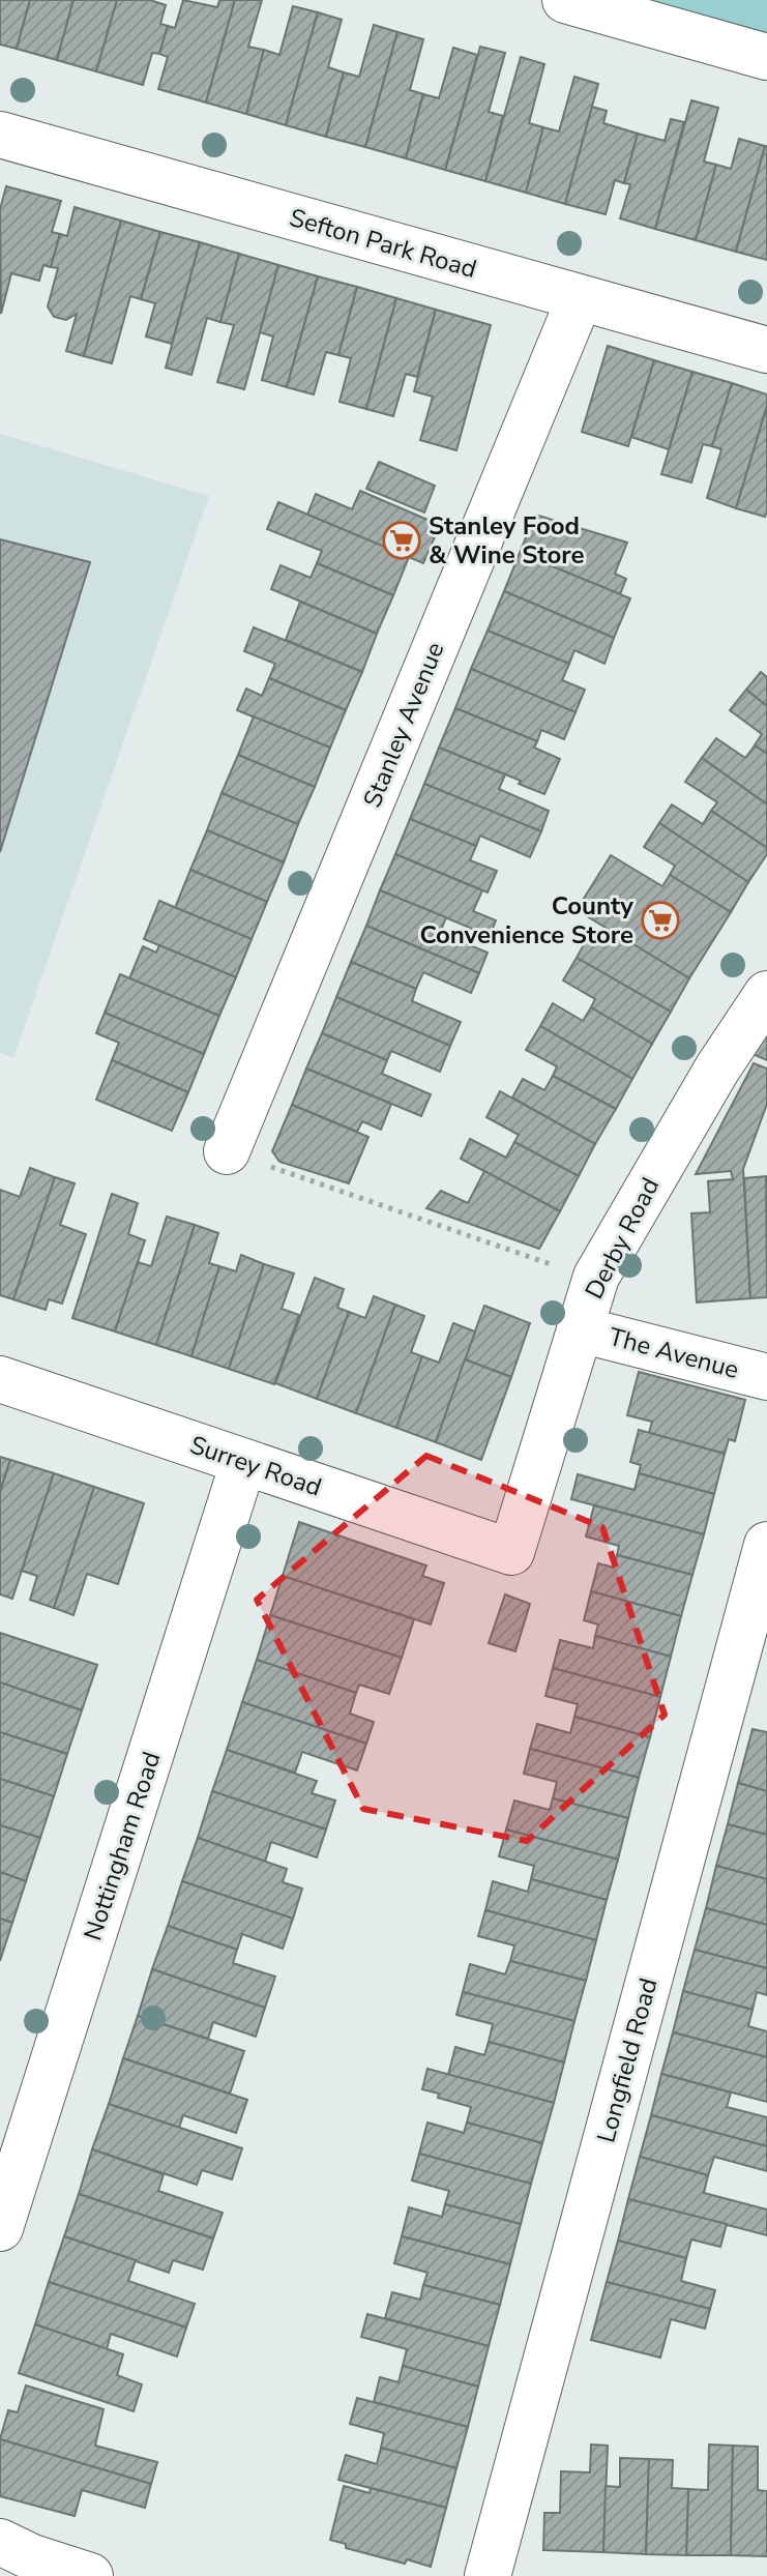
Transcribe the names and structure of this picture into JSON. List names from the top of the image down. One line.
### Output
{"streets":{"street":["Sefton Park Road","Stanley Avenue","Derby Road","The Avenue","Surrey Road","Nottingham Road","Longfield Road"]},"crossings":[["Sefton Park Road","Stanley Avenue"],["Derby Road","The Avenue"],["Derby Road","Surrey Road"],["Surrey Road","Nottingham Road"]],"places":{"supermarket":["Stanley Food & Wine Store","County Convenience Store"]}}
